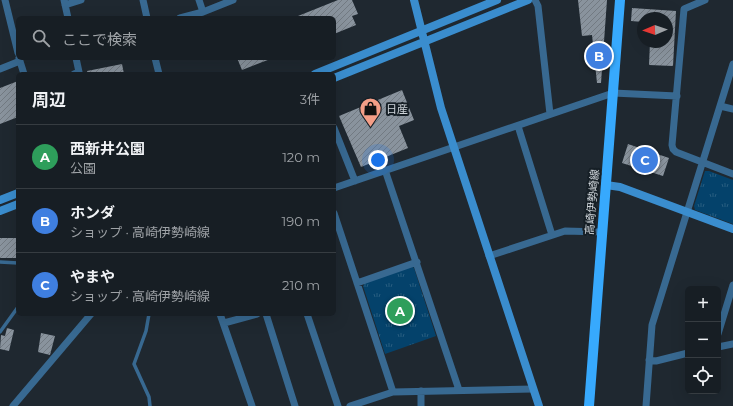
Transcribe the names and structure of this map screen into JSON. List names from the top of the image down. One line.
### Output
{"streets":{"main road":["高崎伊勢崎線"]},"places":{"shop":["日産"]},"north":"left","page":{"search":"ここで検索","pins":["B","C","A"],"heading":["周辺","3件"],"list":[{"mark":"A","name":"西新井公園","note":"公園","value":"120 m"},{"mark":"B","name":"ホンダ","note":"ショップ · 高崎伊勢崎線","value":"190 m"},{"mark":"C","name":"やまや","note":"ショップ · 高崎伊勢崎線","value":"210 m"}],"map_buttons":["+","−"]}}
